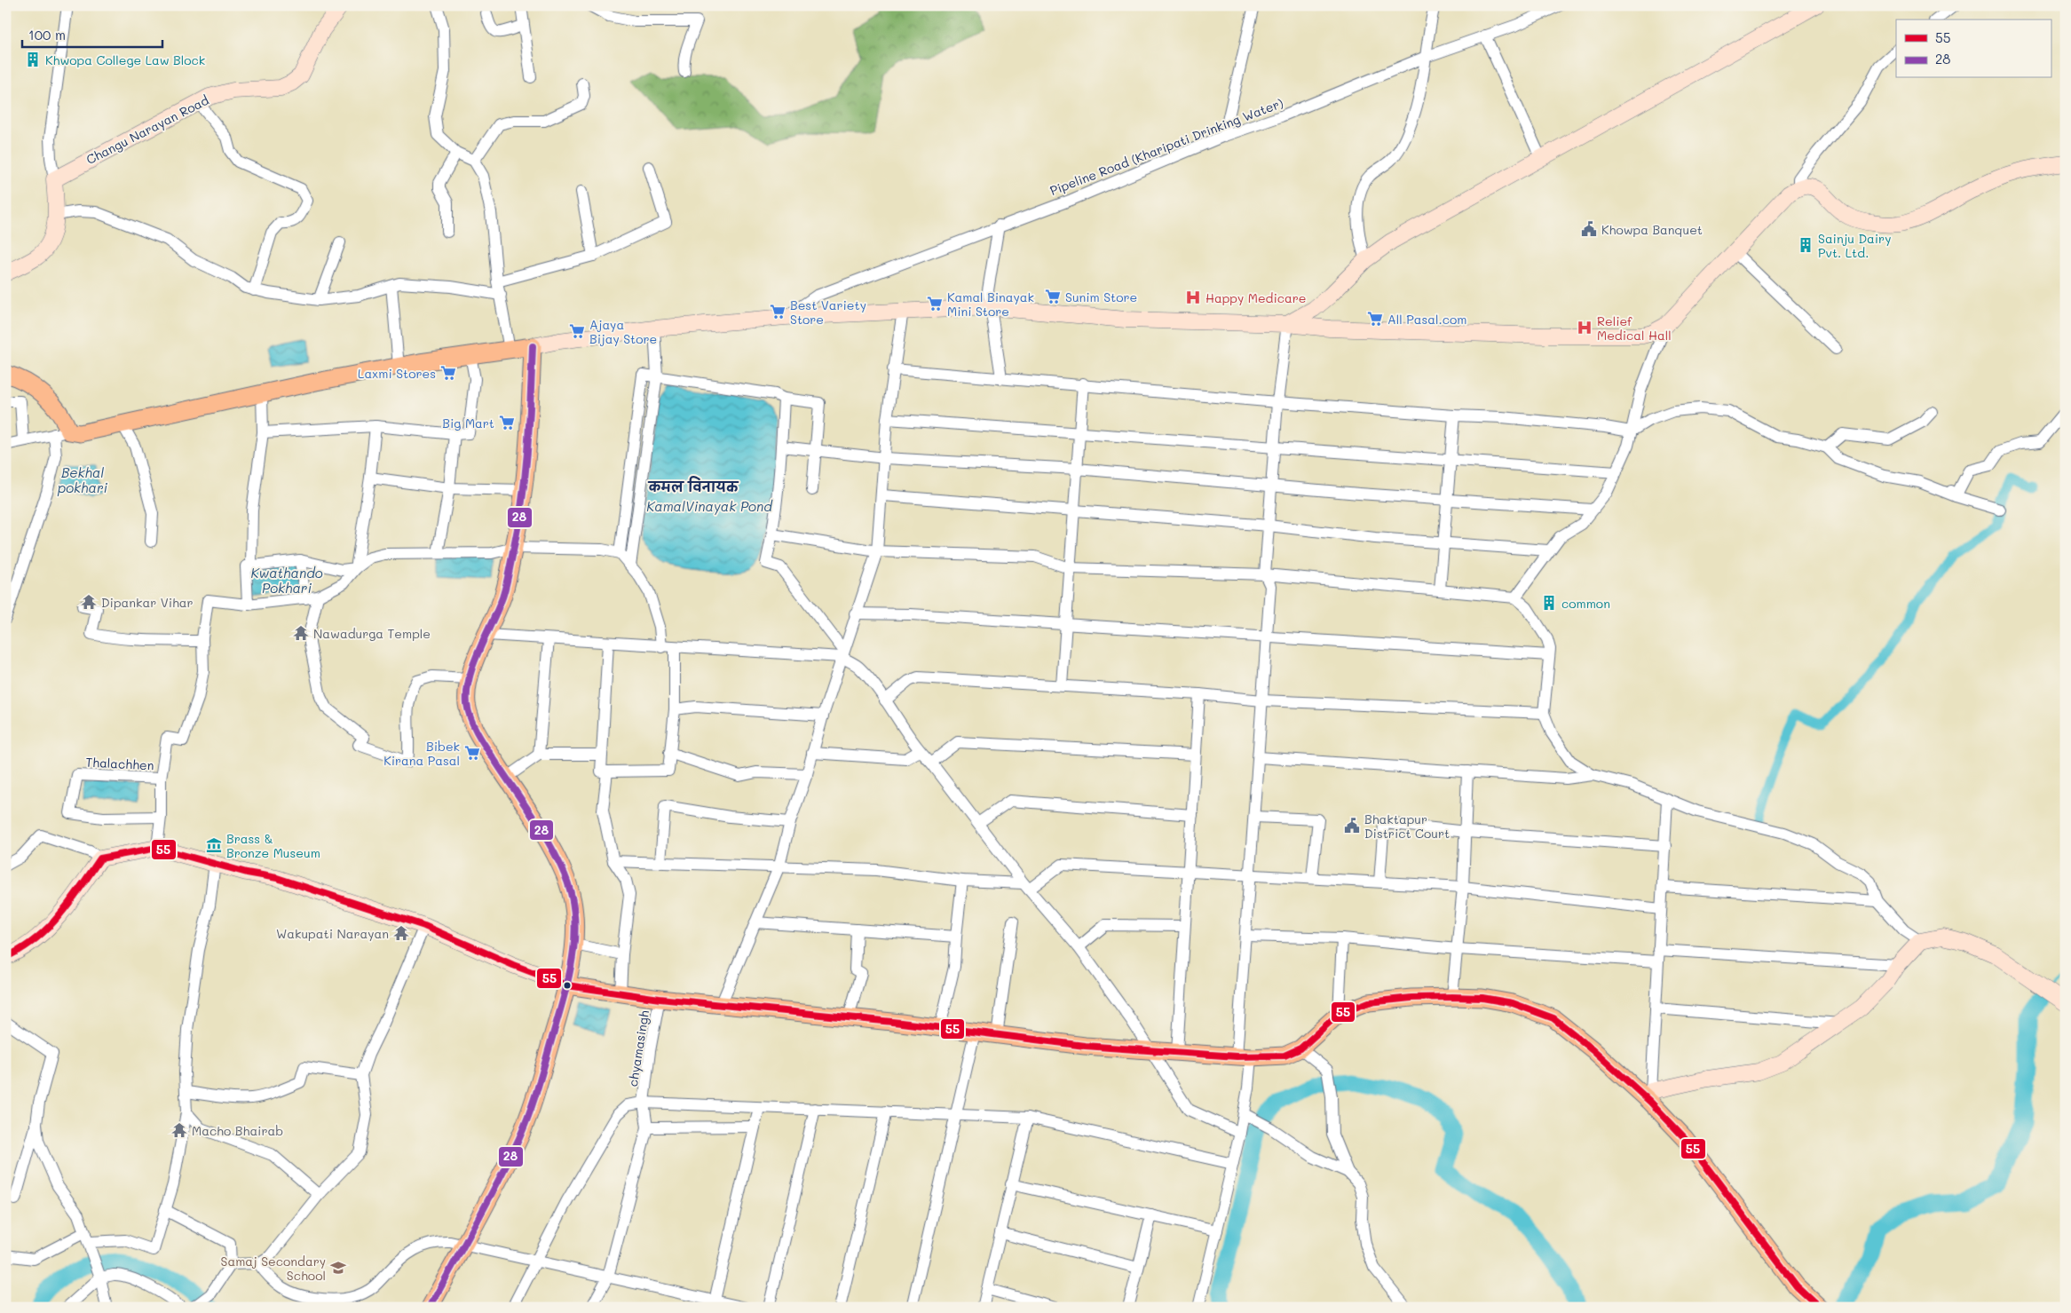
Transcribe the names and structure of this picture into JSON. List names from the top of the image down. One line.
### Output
{"streets":{"main road":["Changu Narayan Road"],"street":["Pipeline Road (Kharipati Drinking Water)","Thalachhen","chyamasingh"]},"districts":["कमल विनायक"],"water":["Bekhal pokhari","KamalVinayak Pond","Kwathando Pokhari"],"places":{"building":["Khwopa College Law Block","Sainju Dairy Pvt. Ltd.","common"],"public building":["Khowpa Banquet","Bhaktapur District Court"],"supermarket":["Sunim Store","Kamal Binayak Mini Store","Best Variety Store","All Pasal.com","Ajaya Bijay Store","Laxmi Stores","Big Mart","Bibek Kirana Pasal"],"hospital":["Happy Medicare","Relief Medical Hall"],"temple":["Dipankar Vihar","Nawadurga Temple","Wakupati Narayan","Macho Bhairab"],"museum":["Brass & Bronze Museum"],"school or university":["Samaj Secondary School"]},"lines":["transit line 28","transit line 55"],"legend":["55","28"],"scale_bar":"100 m"}
